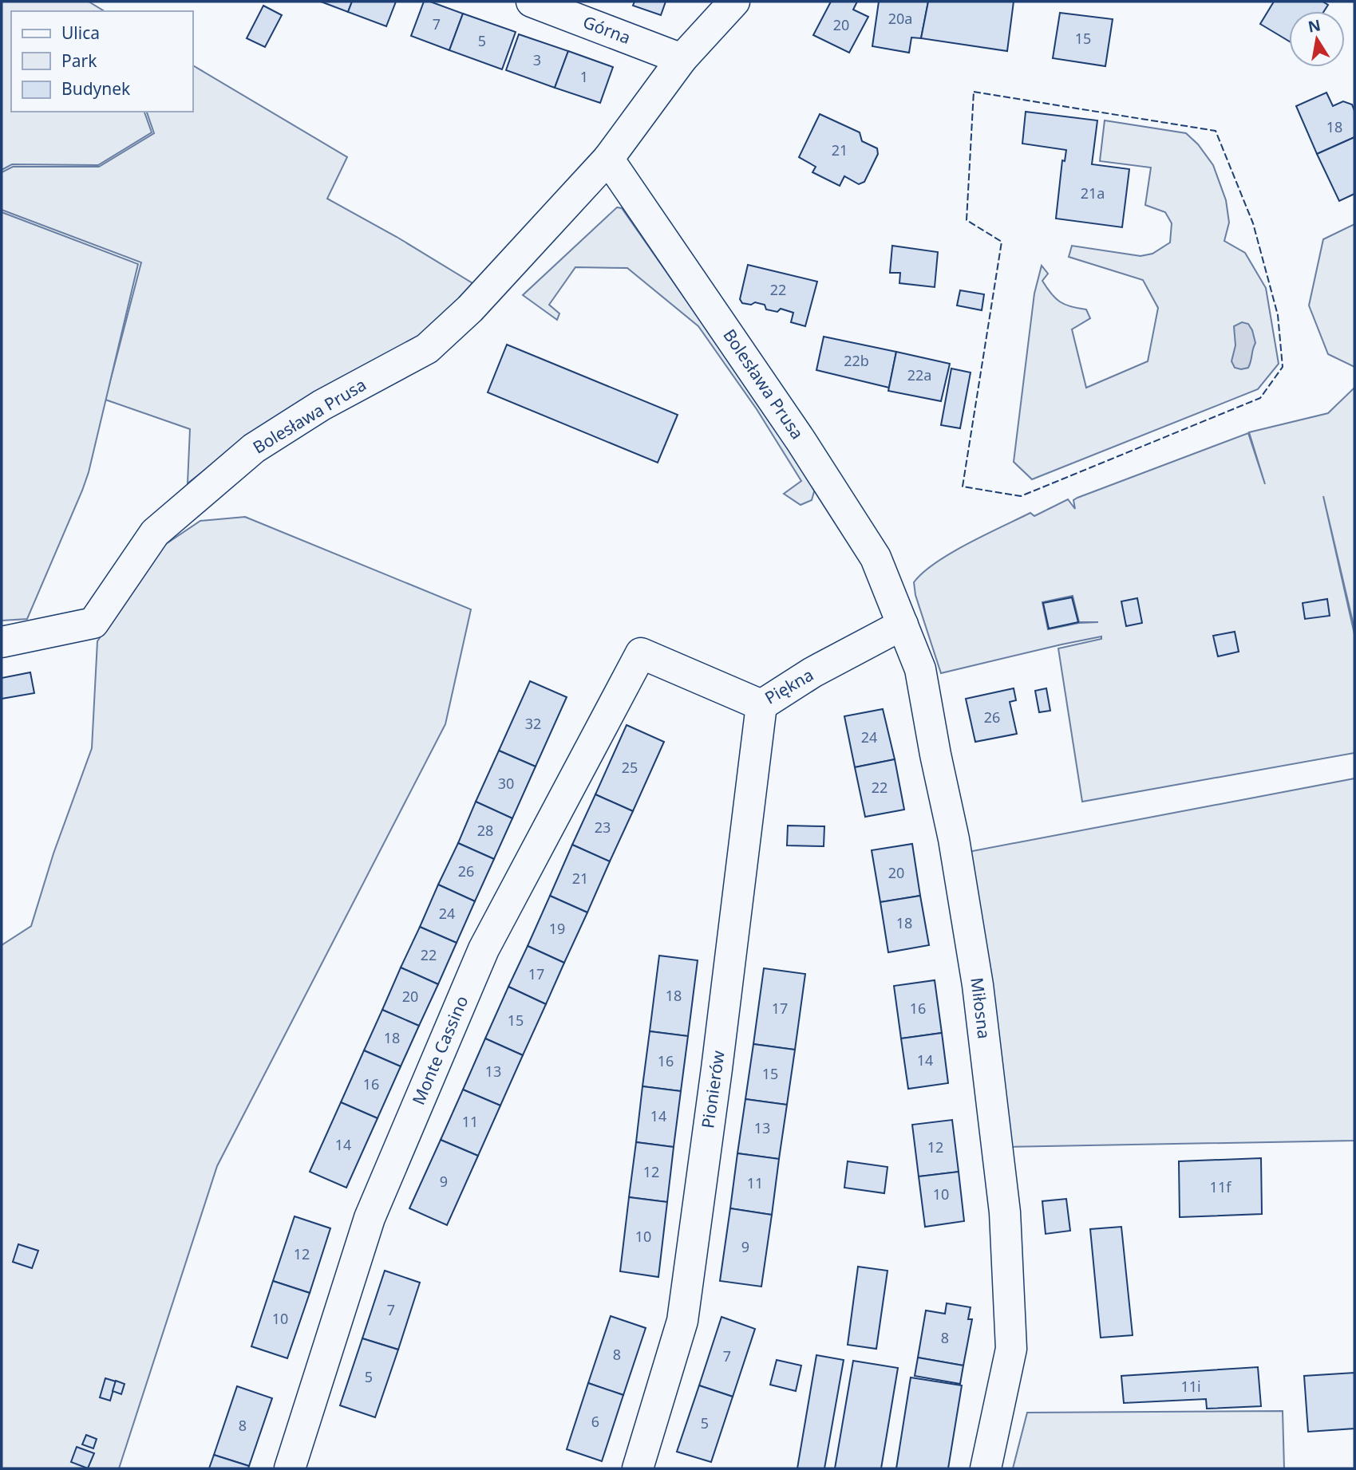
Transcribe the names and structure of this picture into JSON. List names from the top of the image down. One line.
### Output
{"streets":{"street":["Górna","Bolesława Prusa","Piękna","Miłosna","Monte Cassino","Pionierów"]},"crossings":[["Górna","Bolesława Prusa"],["Bolesława Prusa","Miłosna"],["Piękna","Miłosna"],["Piękna","Monte Cassino"],["Piękna","Pionierów"]],"house_numbers":["20a","7","20","15","5","3","1","18","21","21a","22","22b","22a","26","32","24","25","30","22","23","28","26","20","21","24","18","19","22","17","18","20","17","16","15","18","14","16","13","15","16","14","11","13","14","12","12","9","11","11f","10","10","9","12","7","10","8","8","7","5","11i","6","5","8"],"legend":["Ulica","Park","Budynek"],"north":"top"}
